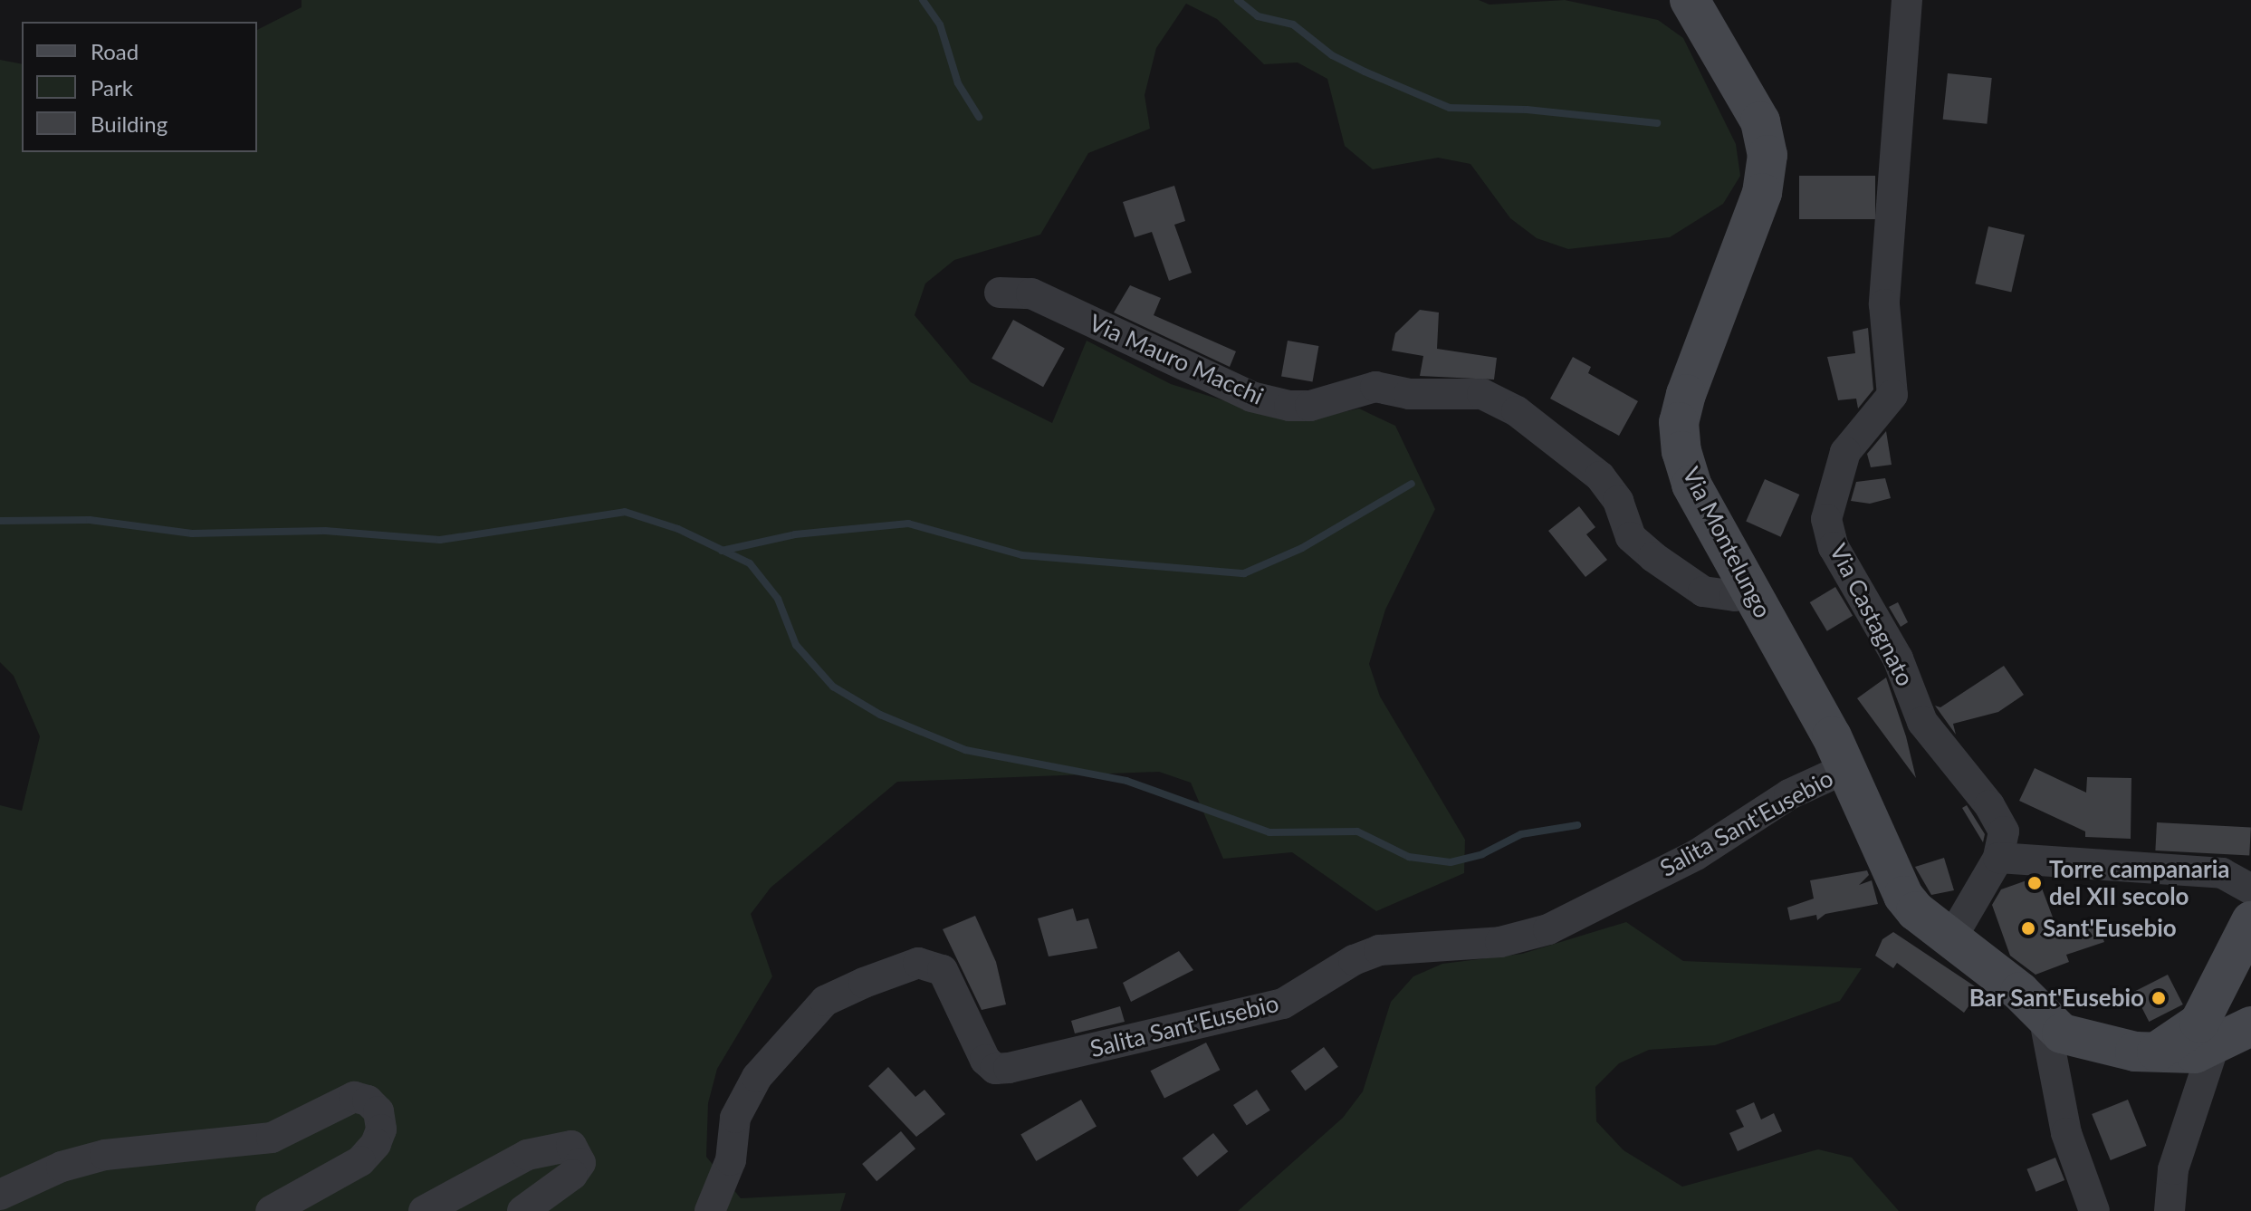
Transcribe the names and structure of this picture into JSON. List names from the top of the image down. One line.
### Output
{"streets":{"street":["Via Mauro Macchi","Via Montelungo","Via Castagnato","Salita Sant'Eusebio"]},"crossings":[["Via Mauro Macchi","Via Montelungo"],["Via Montelungo","Salita Sant'Eusebio"]],"places":["Torre campanaria del XII secolo","Sant'Eusebio","Bar Sant'Eusebio"],"legend":["Road","Park","Building"]}
